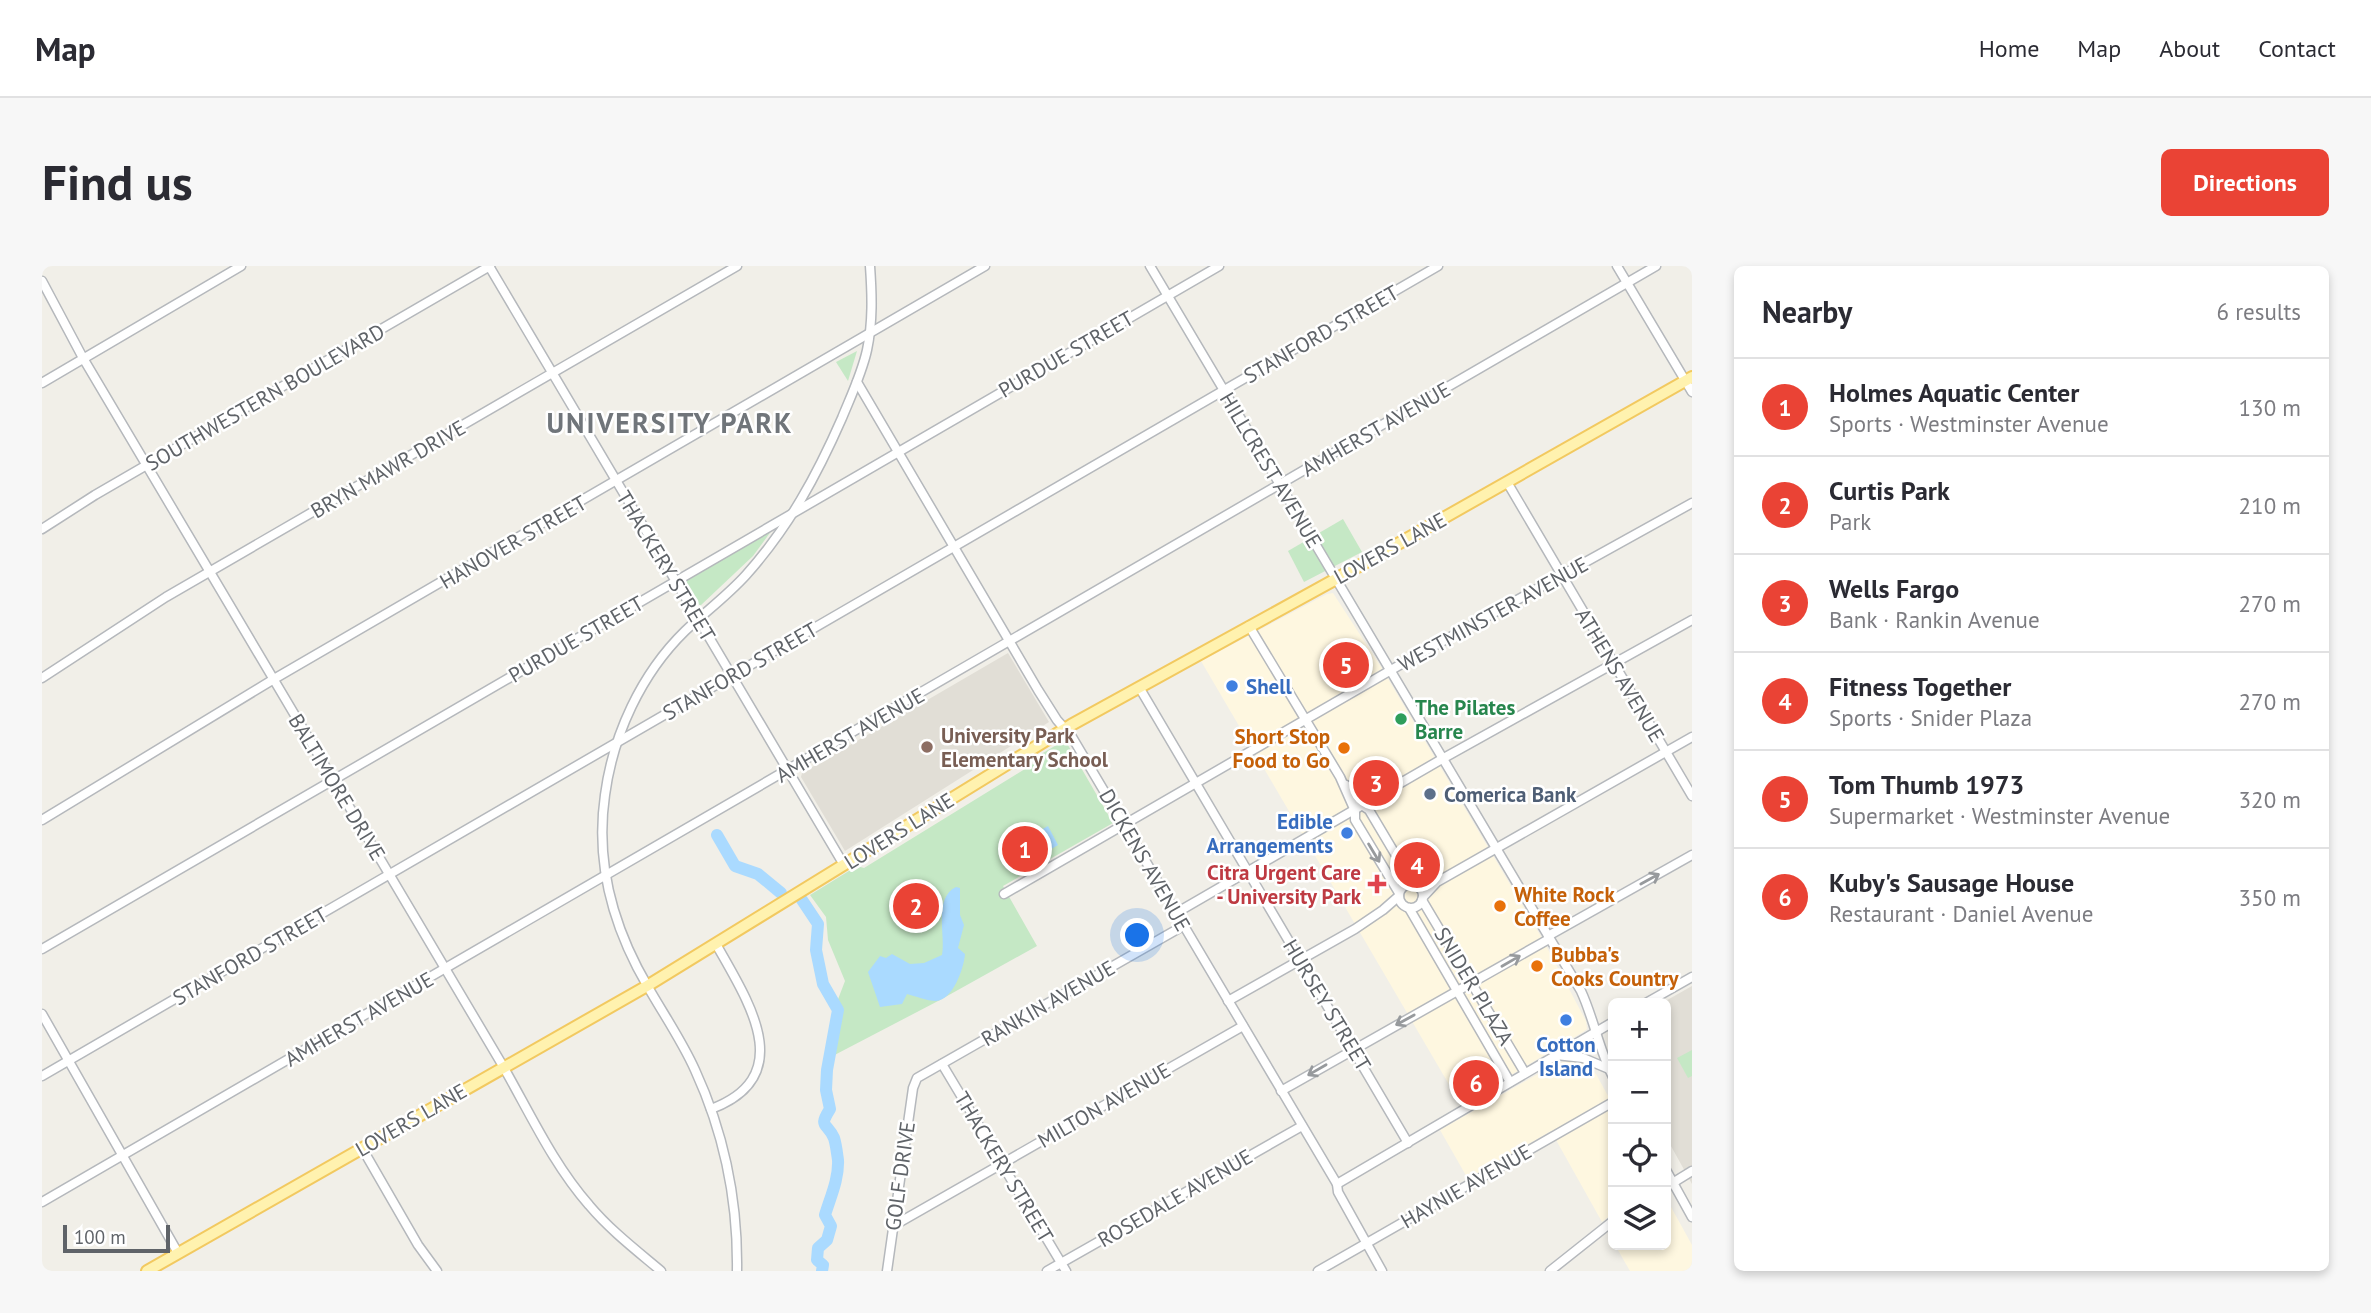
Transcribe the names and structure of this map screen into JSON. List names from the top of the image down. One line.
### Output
{"streets":{"main road":["LOVERS LANE"],"street":["STANFORD STREET","PURDUE STREET","SOUTHWESTERN BOULEVARD","AMHERST AVENUE","BRYN MAWR DRIVE","HILLCREST AVENUE","HANOVER STREET","THACKERY STREET","WESTMINSTER AVENUE","ATHENS AVENUE","BALTIMORE DRIVE","DICKENS AVENUE","SNIDER PLAZA","RANKIN AVENUE","HURSEY STREET","MILTON AVENUE","GOLF DRIVE","HAYNIE AVENUE","ROSEDALE AVENUE"]},"crossings":[["STANFORD STREET","HILLCREST AVENUE"],["STANFORD STREET","THACKERY STREET"],["STANFORD STREET","BALTIMORE DRIVE"],["STANFORD STREET","DICKENS AVENUE"],["PURDUE STREET","HILLCREST AVENUE"],["PURDUE STREET","THACKERY STREET"],["PURDUE STREET","BALTIMORE DRIVE"],["PURDUE STREET","DICKENS AVENUE"],["SOUTHWESTERN BOULEVARD","THACKERY STREET"],["SOUTHWESTERN BOULEVARD","BALTIMORE DRIVE"],["AMHERST AVENUE","HILLCREST AVENUE"],["AMHERST AVENUE","THACKERY STREET"],["AMHERST AVENUE","BALTIMORE DRIVE"],["AMHERST AVENUE","DICKENS AVENUE"],["BRYN MAWR DRIVE","THACKERY STREET"],["BRYN MAWR DRIVE","BALTIMORE DRIVE"],["HILLCREST AVENUE","LOVERS LANE"],["HILLCREST AVENUE","WESTMINSTER AVENUE"],["HANOVER STREET","THACKERY STREET"],["HANOVER STREET","BALTIMORE DRIVE"],["LOVERS LANE","THACKERY STREET"],["LOVERS LANE","ATHENS AVENUE"],["LOVERS LANE","BALTIMORE DRIVE"],["LOVERS LANE","DICKENS AVENUE"],["LOVERS LANE","HURSEY STREET"],["THACKERY STREET","RANKIN AVENUE"],["THACKERY STREET","MILTON AVENUE"],["THACKERY STREET","ROSEDALE AVENUE"],["WESTMINSTER AVENUE","ATHENS AVENUE"],["WESTMINSTER AVENUE","DICKENS AVENUE"],["WESTMINSTER AVENUE","HURSEY STREET"],["DICKENS AVENUE","RANKIN AVENUE"],["DICKENS AVENUE","MILTON AVENUE"],["DICKENS AVENUE","HAYNIE AVENUE"],["DICKENS AVENUE","ROSEDALE AVENUE"],["RANKIN AVENUE","GOLF DRIVE"],["MILTON AVENUE","GOLF DRIVE"]],"districts":["UNIVERSITY PARK"],"places":{"other":["Shell","The Pilates Barre","University Park Elementary School","Short Stop Food to Go","Comerica Bank","Edible Arrangements","White Rock Coffee","Bubba's Cooks Country","Cotton Island"],"health":["Citra Urgent Care - University Park"]},"scale_bar":"100 m","page":{"header":"Map","nav":["Home","Map","About","Contact"],"buttons":"Directions","title":"Find us","heading":["Nearby","6 results"],"list":[{"mark":"1","name":"Holmes Aquatic Center","note":"Sports · Westminster Avenue","value":"130 m"},{"mark":"2","name":"Curtis Park","note":"Park","value":"210 m"},{"mark":"3","name":"Wells Fargo","note":"Bank · Rankin Avenue","value":"270 m"},{"mark":"4","name":"Fitness Together","note":"Sports · Snider Plaza","value":"270 m"},{"mark":"5","name":"Tom Thumb 1973","note":"Supermarket · Westminster Avenue","value":"320 m"},{"mark":"6","name":"Kuby's Sausage House","note":"Restaurant · Daniel Avenue","value":"350 m"}],"pins":["5","3","1","4","2","6"],"map_buttons":["+","−"],"scale":"100 m"}}
